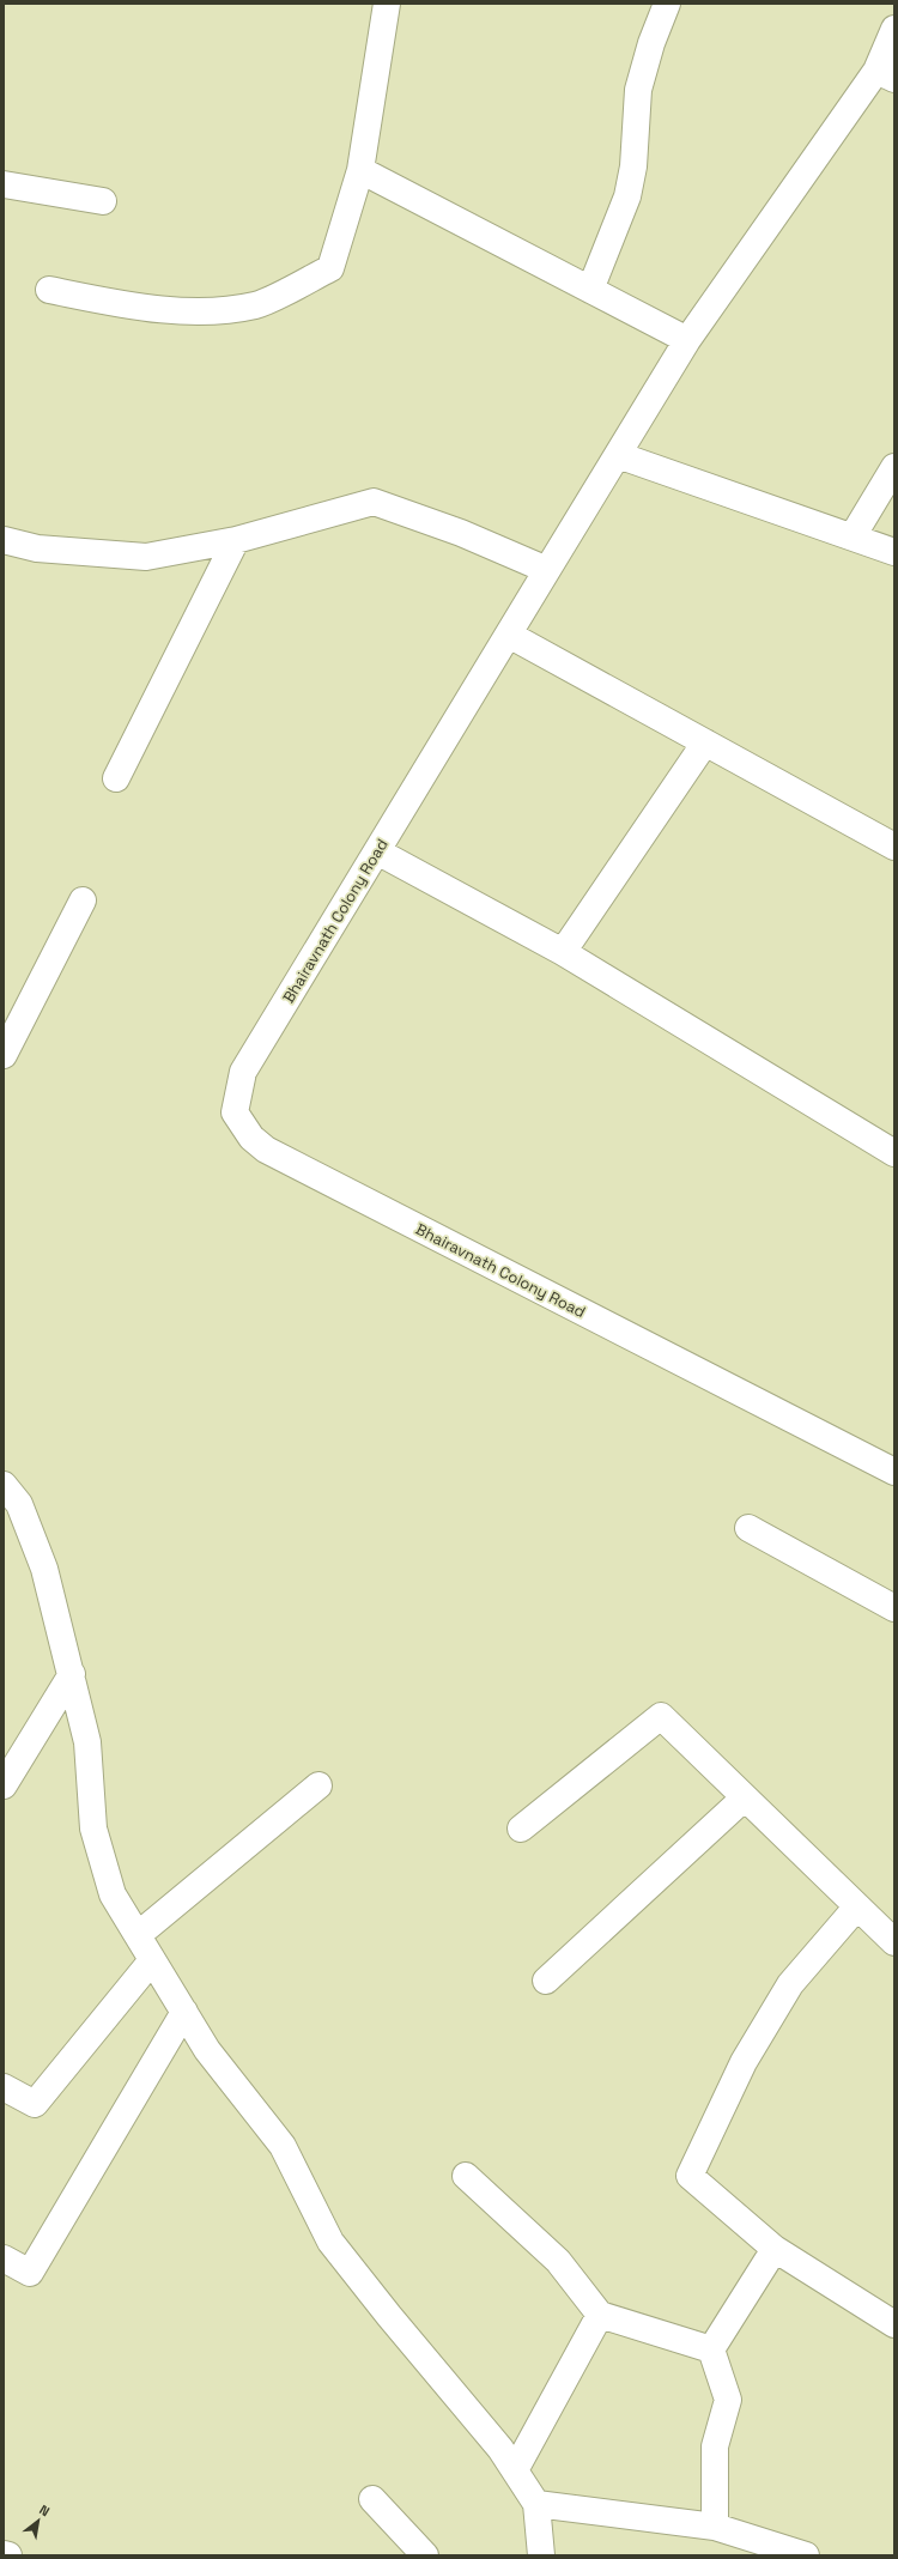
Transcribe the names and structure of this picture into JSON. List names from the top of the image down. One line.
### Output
{"streets":{"street":["Bhairavnath Colony Road"]},"north":"top right"}
